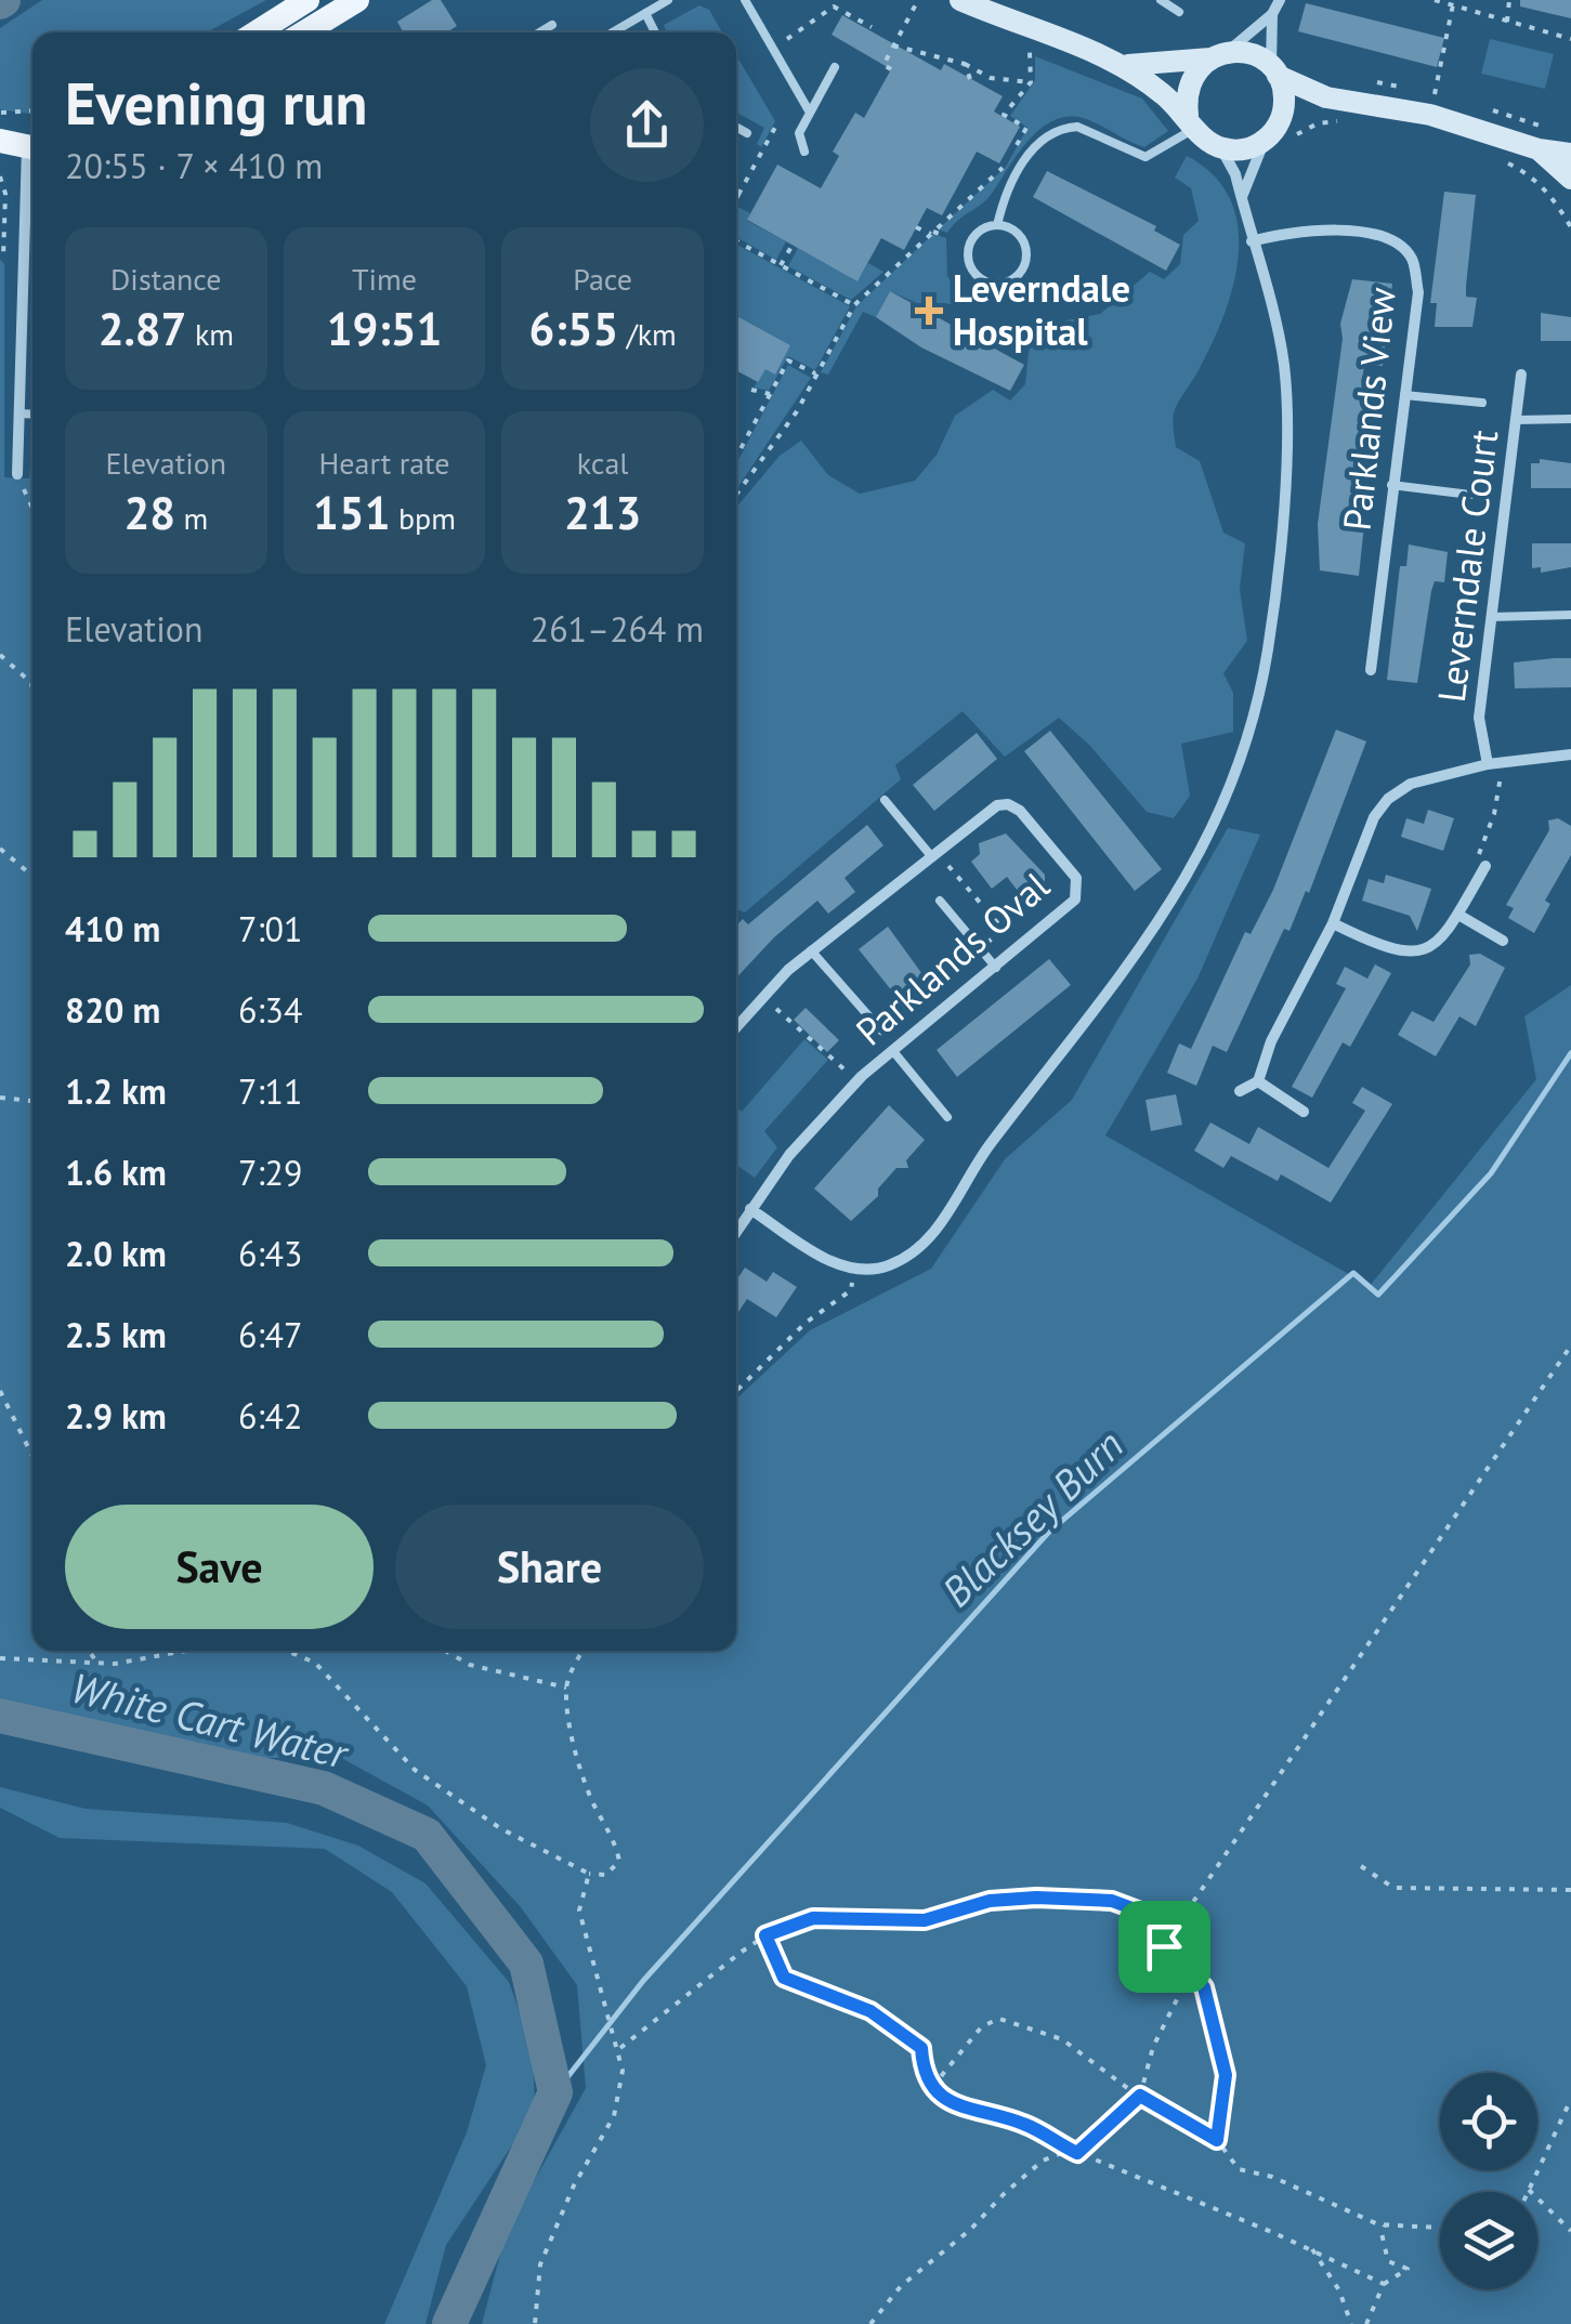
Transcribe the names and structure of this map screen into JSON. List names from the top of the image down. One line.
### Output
{"streets":{"street":["Parklands View","Leverndale Court","Parklands Oval"]},"water":["Blacksey Burn","White Cart Water"],"places":{"health":["Leverndale Hospital"]},"page":{"heading":["Evening run","20:55 · 7 × 410 m"],"stats":[["Distance","2.87 km"],["Time","19:51"],["Pace","6:55 /km"],["Elevation","28 m"],["Heart rate","151 bpm"],["kcal","213"]],"chart":["Elevation","261–264 m"],"list":[{"name":"410 m","note":"7:01"},{"name":"820 m","note":"6:34"},{"name":"1.2 km","note":"7:11"},{"name":"1.6 km","note":"7:29"},{"name":"2.0 km","note":"6:43"},{"name":"2.5 km","note":"6:47"},{"name":"2.9 km","note":"6:42"}],"buttons":["Save","Share"]}}
